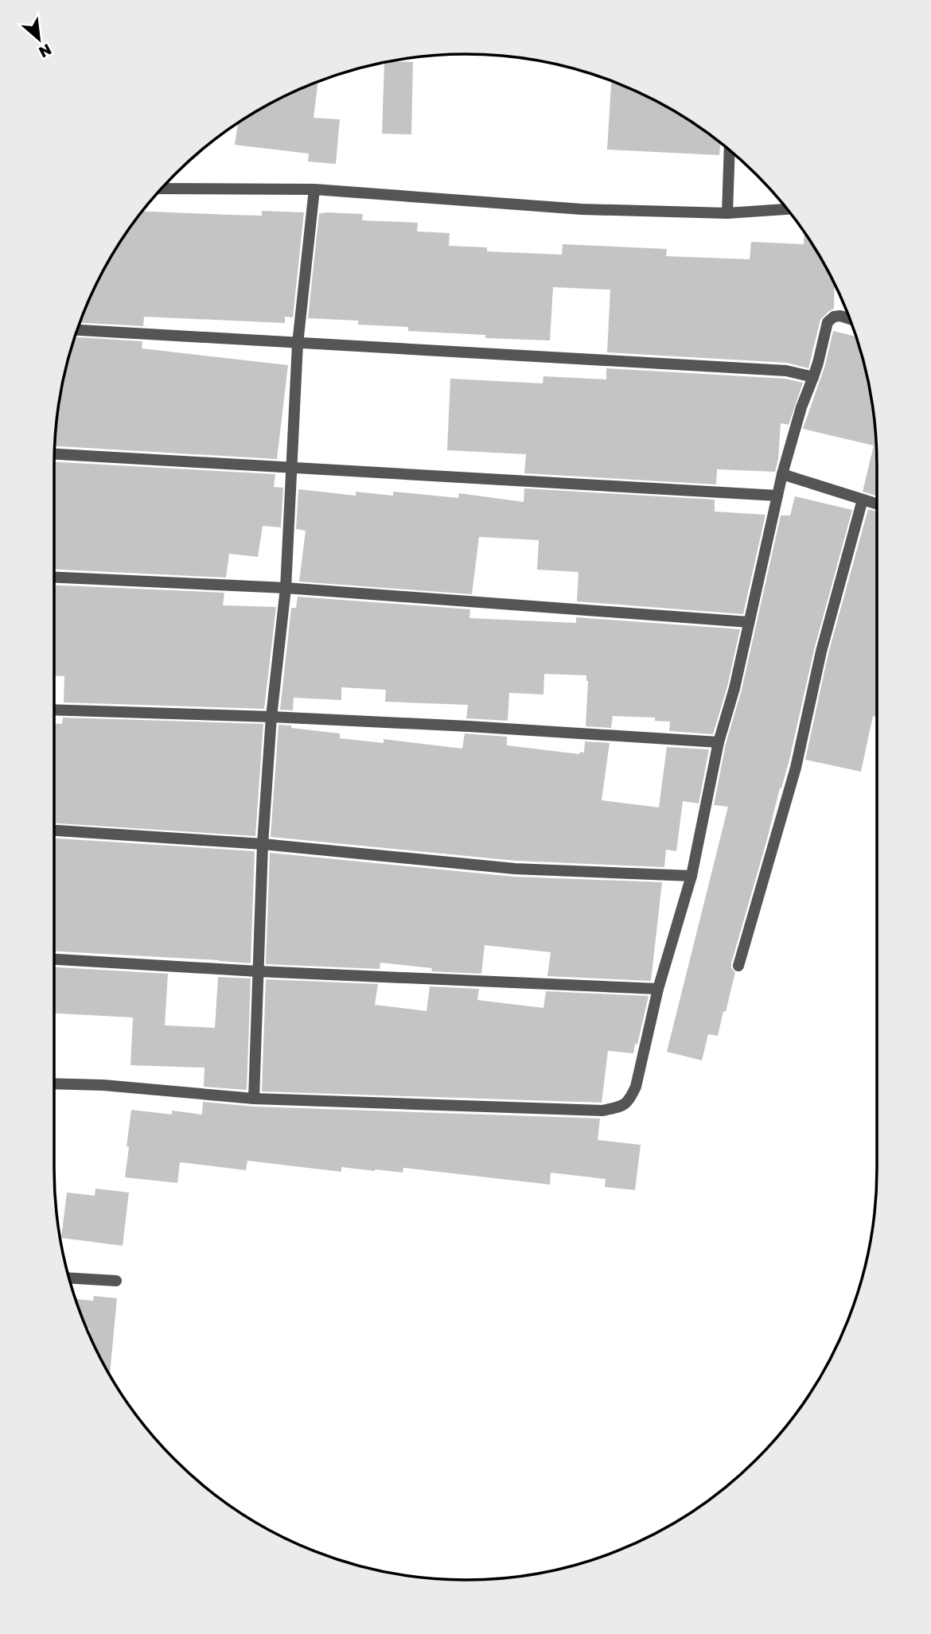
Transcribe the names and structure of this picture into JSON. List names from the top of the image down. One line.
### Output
{"north":"bottom right"}
